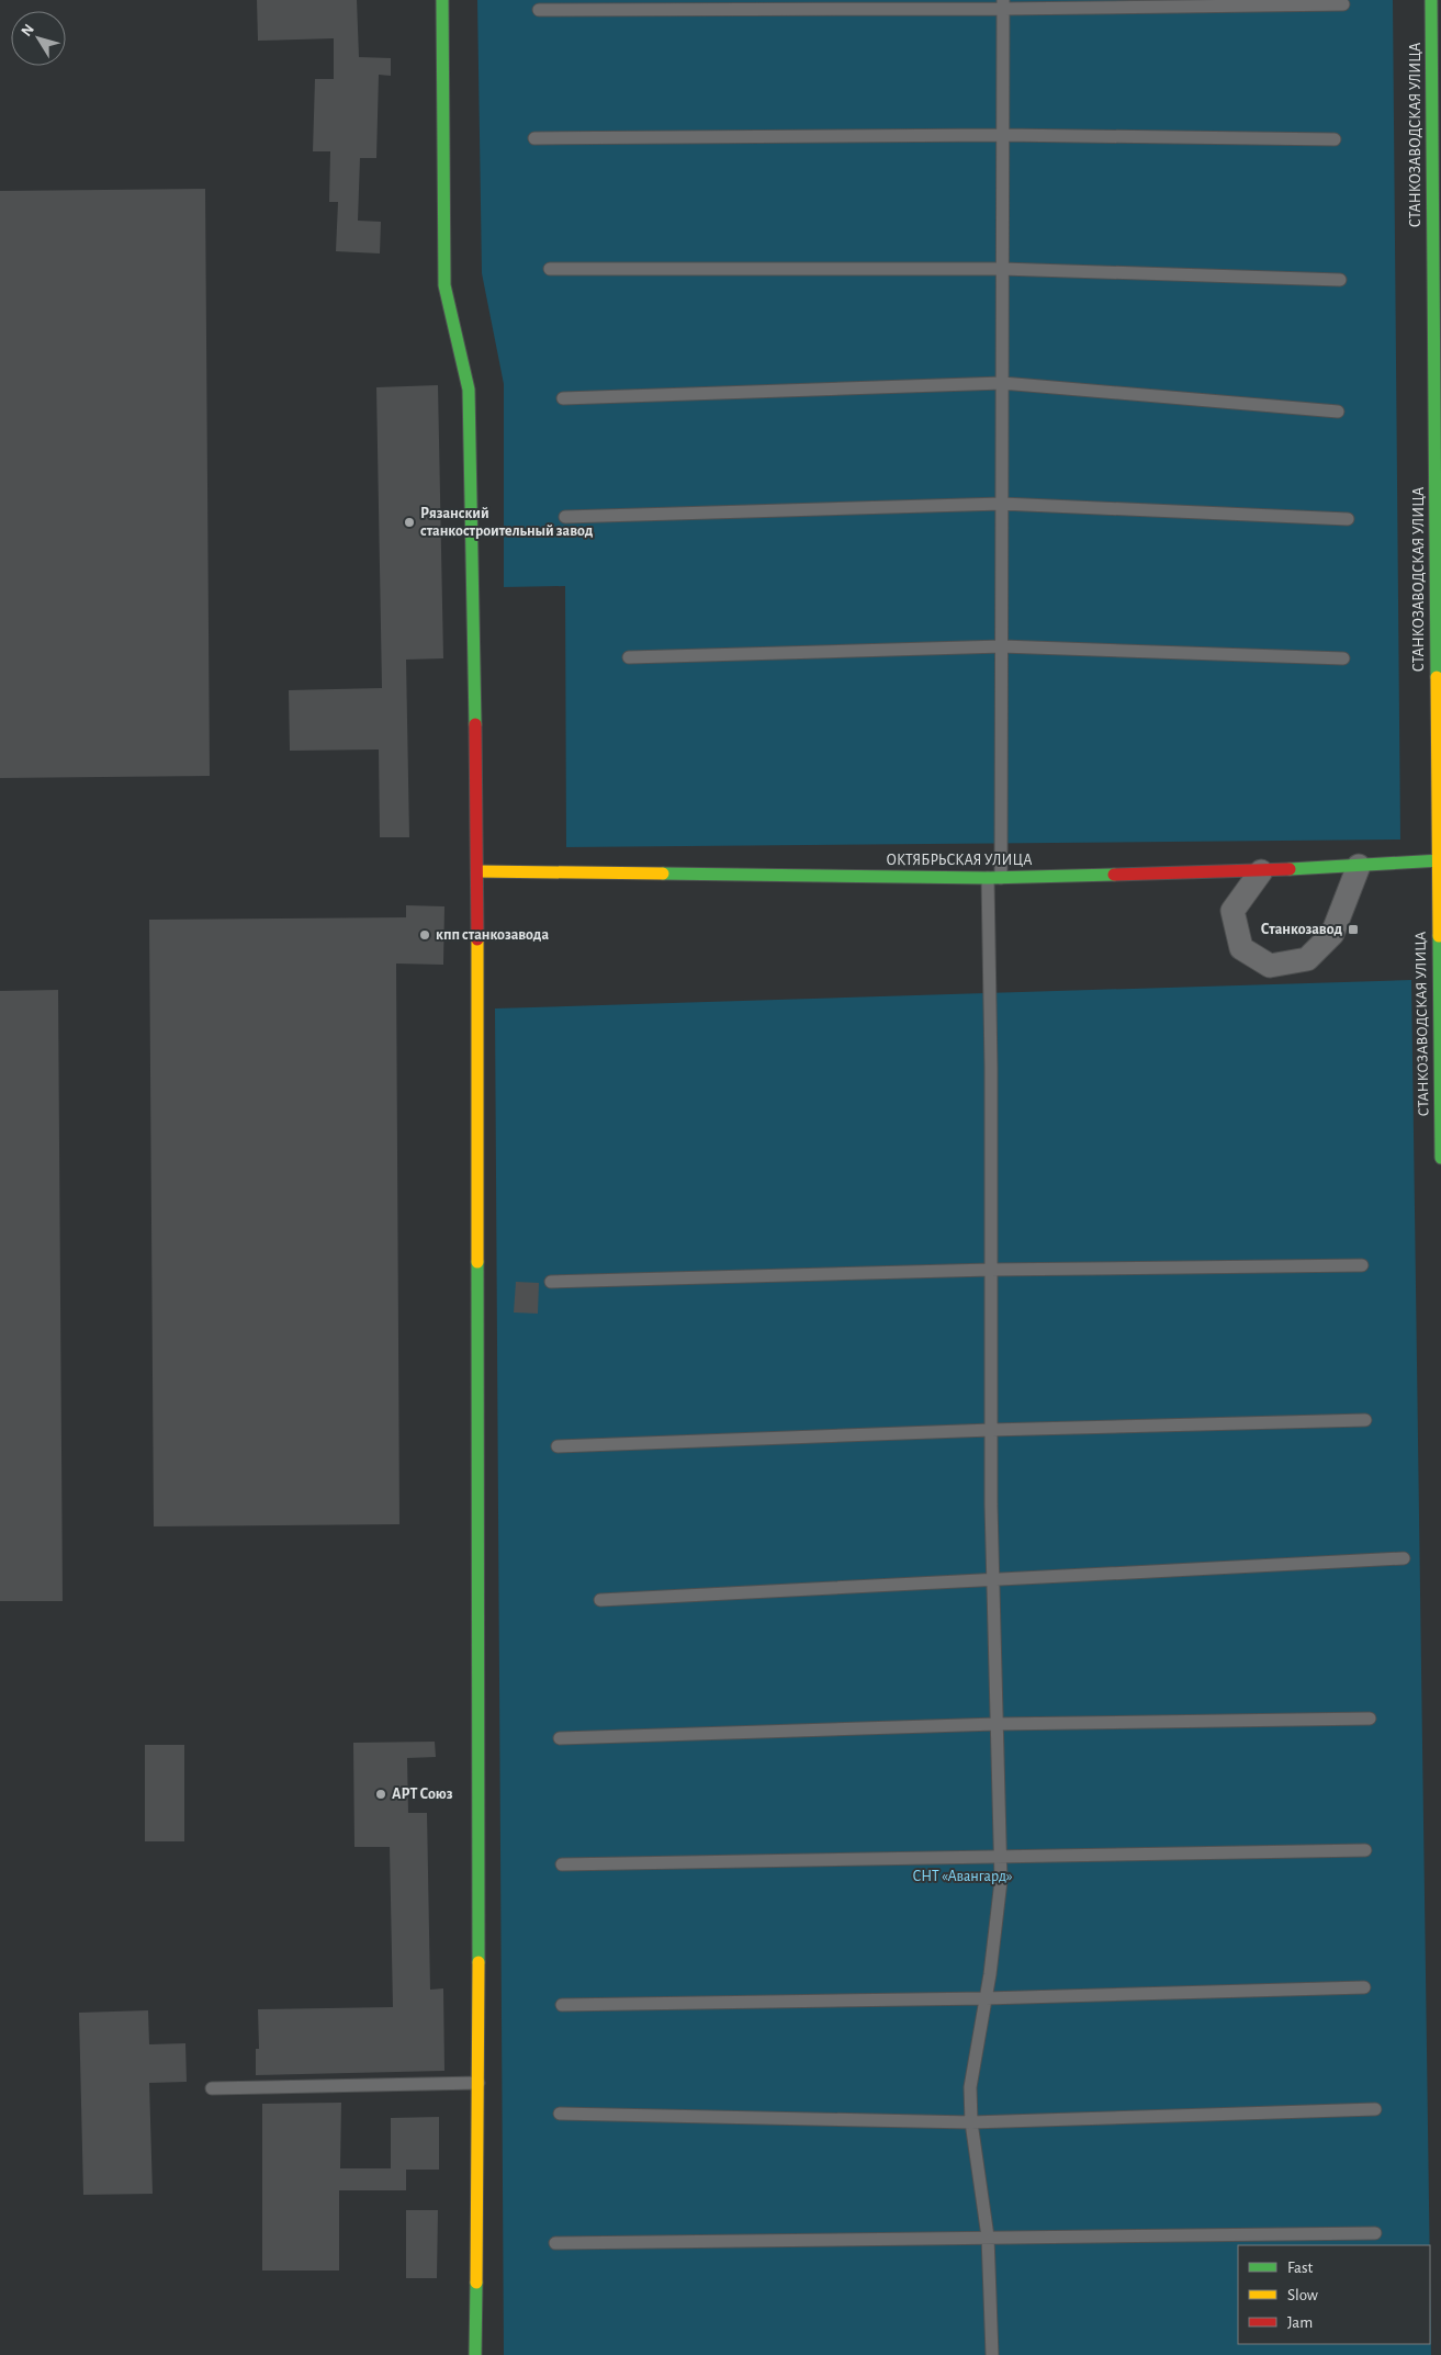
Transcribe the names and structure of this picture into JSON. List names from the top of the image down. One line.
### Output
{"streets":{"street":["СТАНКОЗАВОДСКАЯ УЛИЦА","ОКТЯБРЬСКАЯ УЛИЦА"]},"crossings":[["СТАНКОЗАВОДСКАЯ УЛИЦА","ОКТЯБРЬСКАЯ УЛИЦА"]],"parks":["СНТ «Авангард»"],"places":{"other":["Рязанский станкостроительный завод","кпп станкозавода","АРТ Союз"],"transit":["Станкозавод"]},"legend":["Fast","Slow","Jam"],"north":"top left"}
